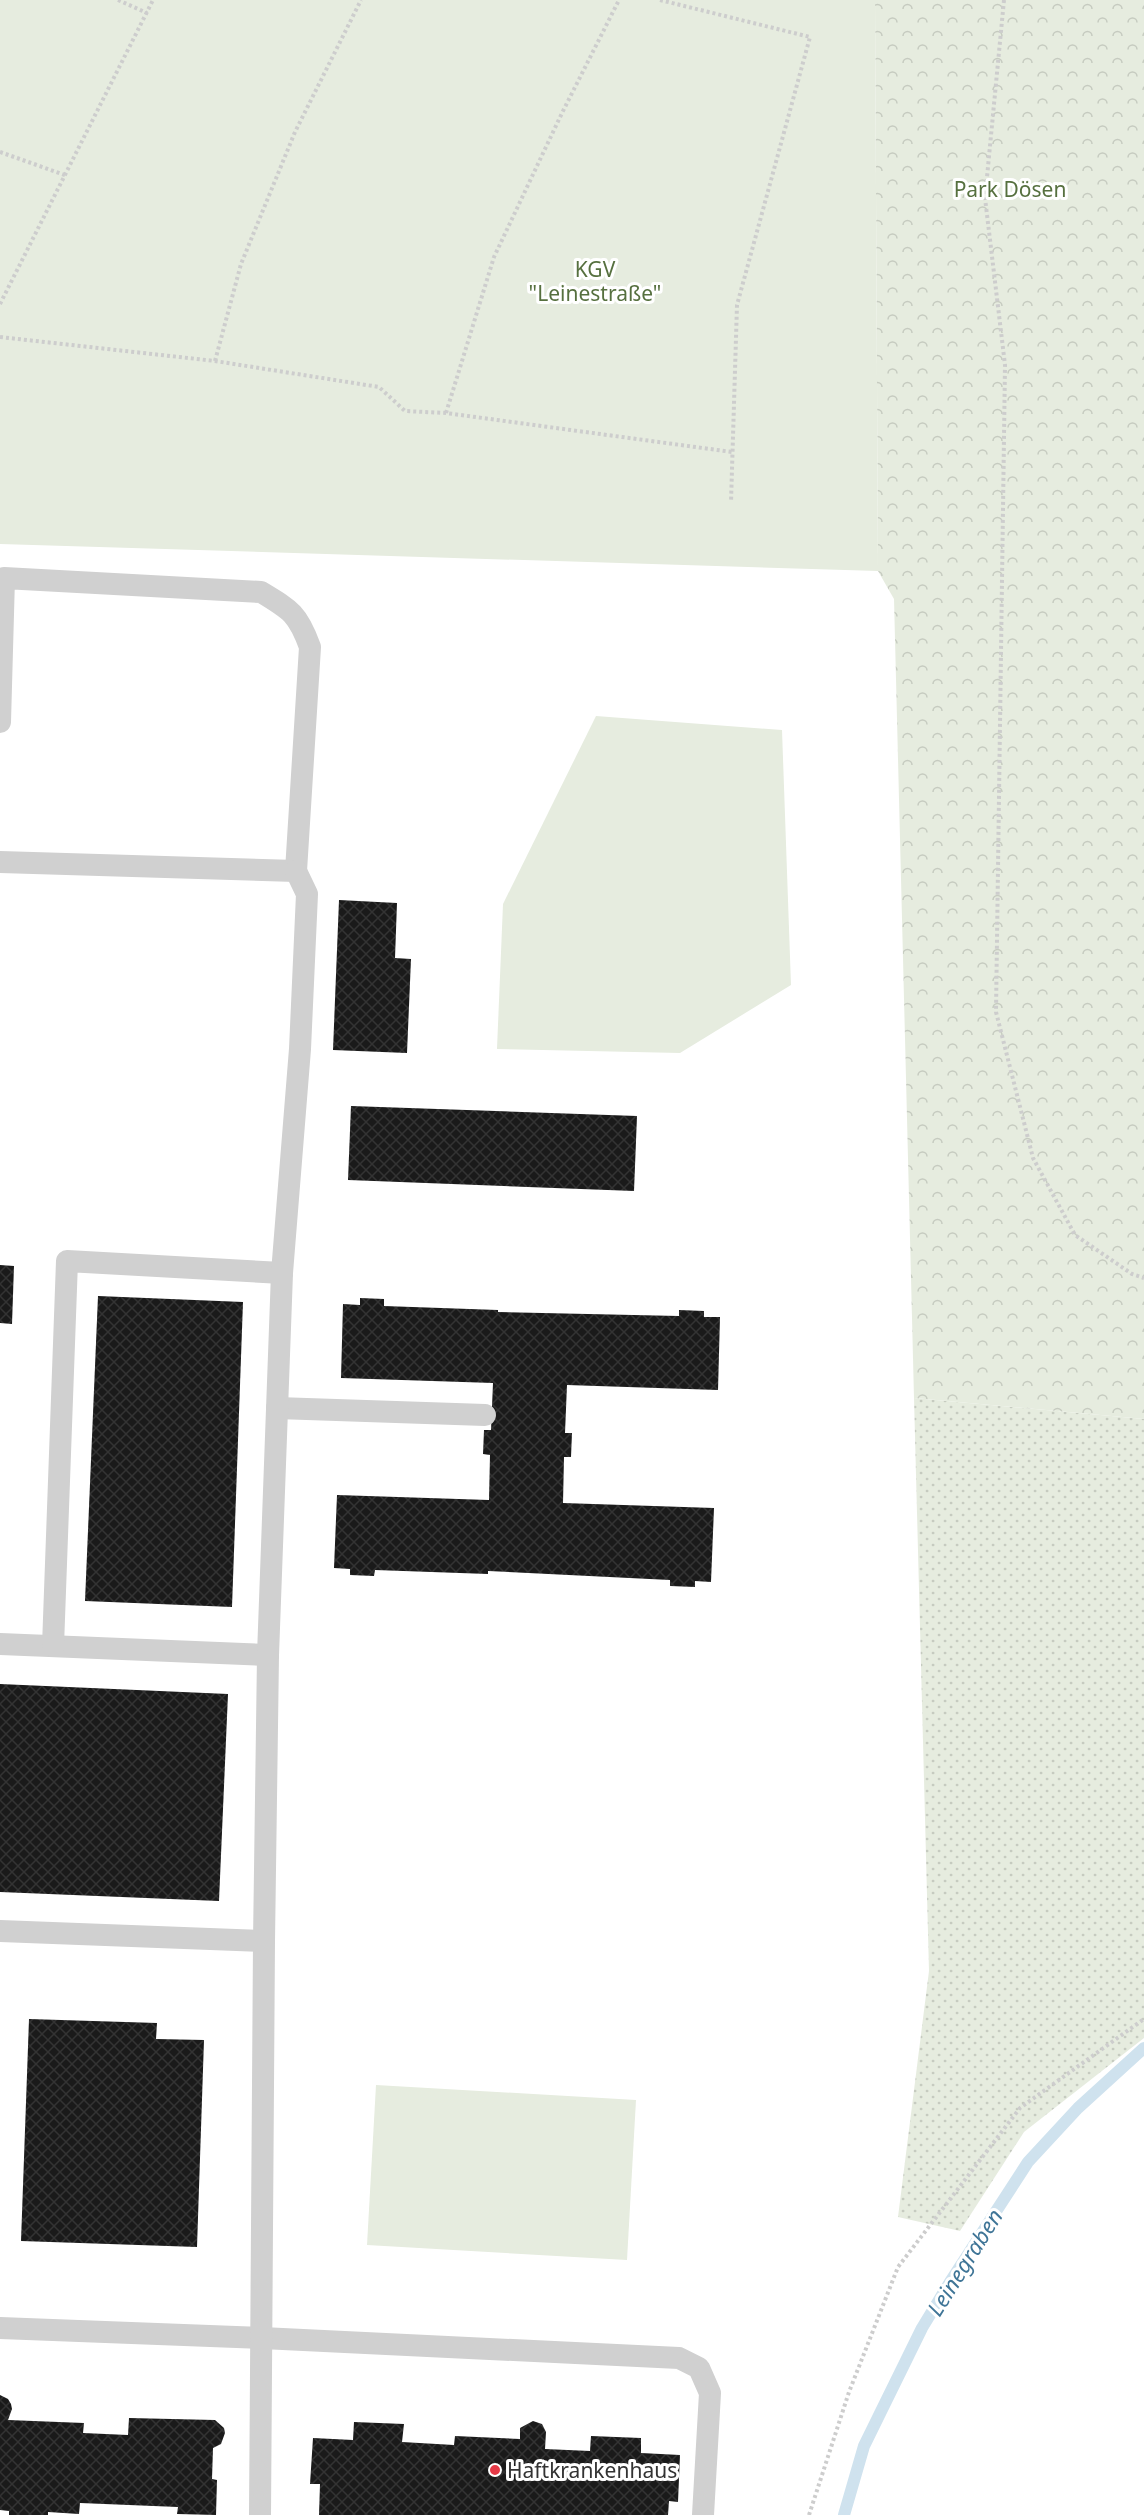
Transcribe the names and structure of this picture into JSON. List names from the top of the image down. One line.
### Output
{"water":["Leinegraben"],"parks":["Park Dösen","KGV \"Leinestraße\""],"places":["Haftkrankenhaus"]}
